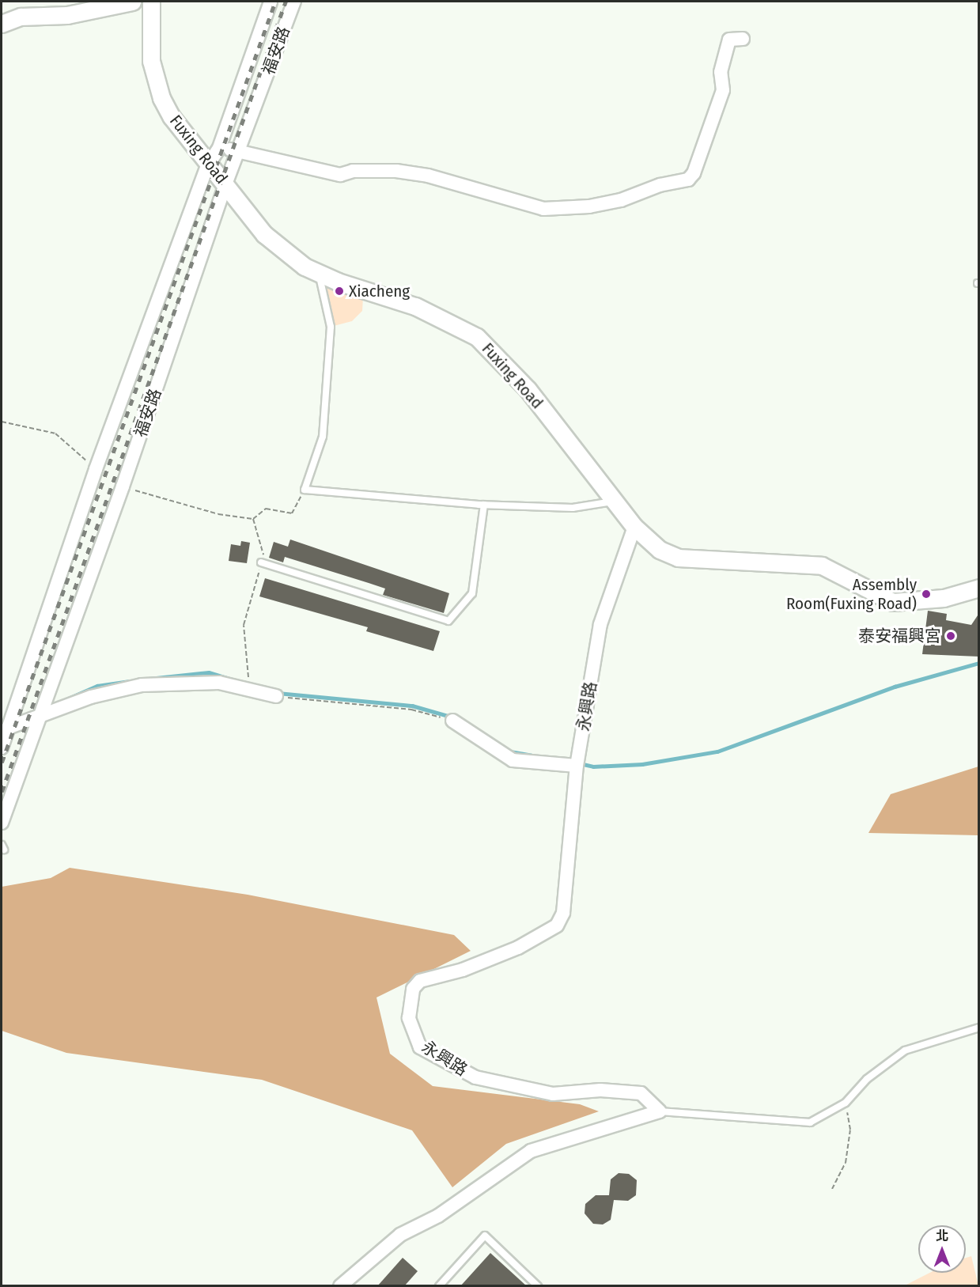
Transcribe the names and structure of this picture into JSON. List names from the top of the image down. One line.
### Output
{"streets":{"street":["福安路","Fuxing Road","永興路"]},"crossings":[["福安路","Fuxing Road"],["Fuxing Road","永興路"]],"places":["Xiacheng","Assembly Room(Fuxing Road)","泰安福興宮"],"north":"top"}
